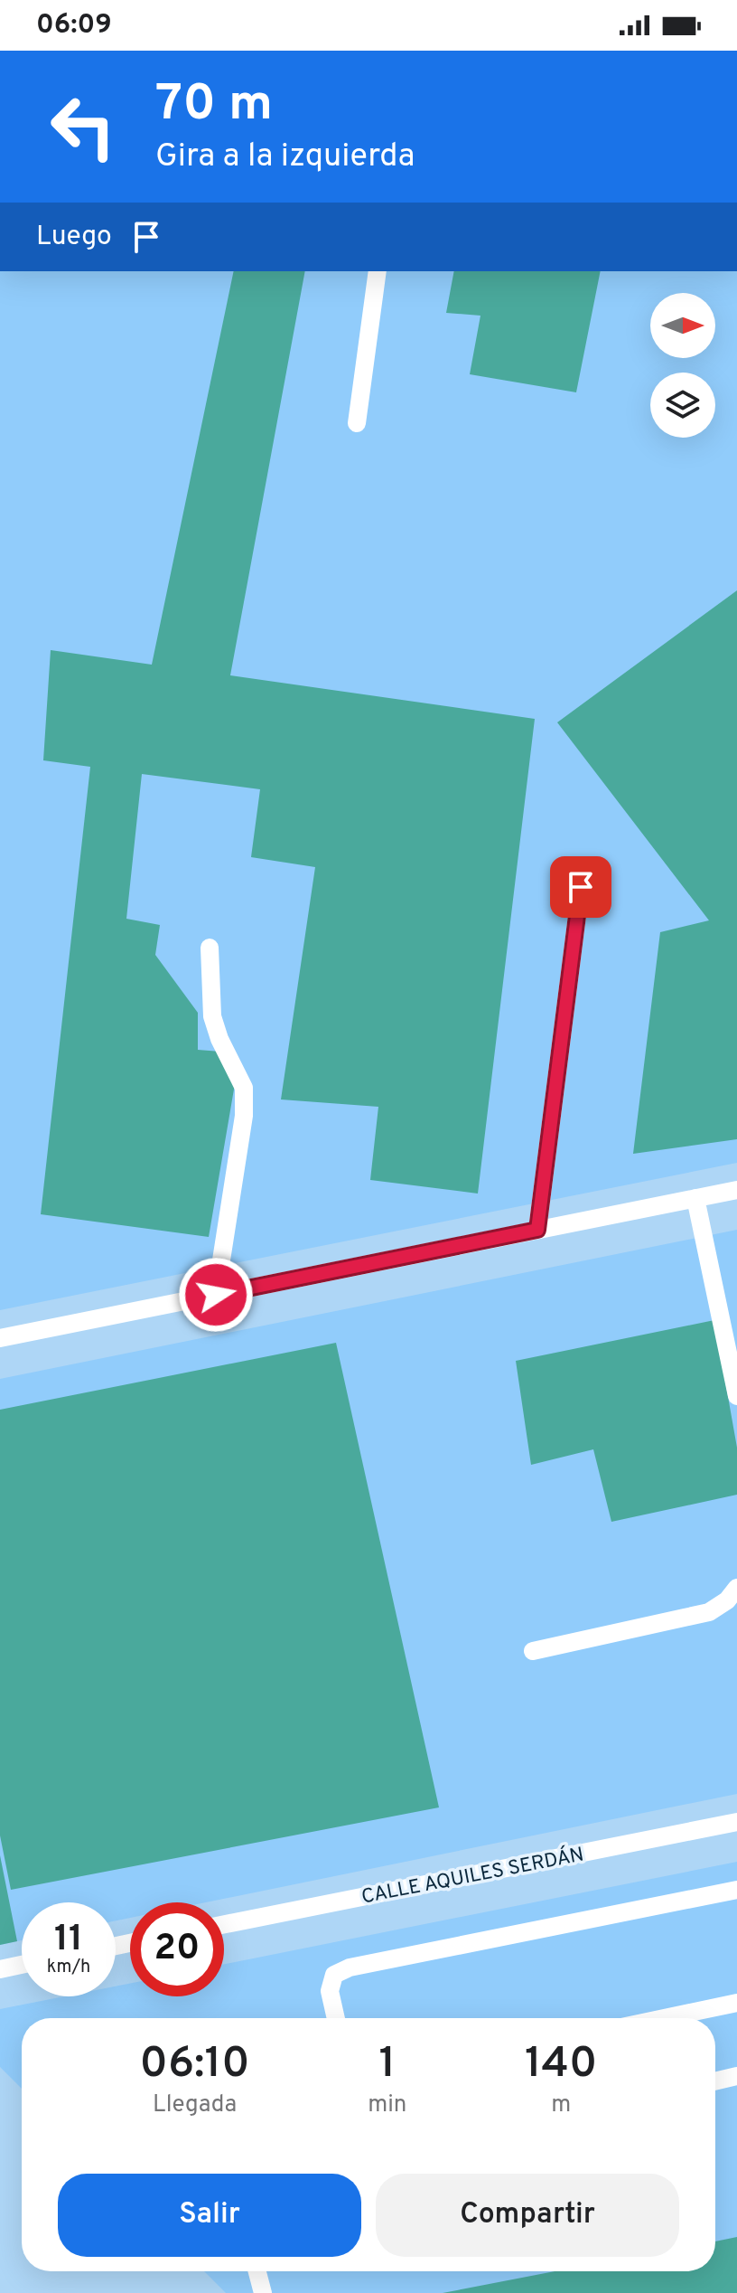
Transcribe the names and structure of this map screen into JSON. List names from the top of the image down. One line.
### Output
{"streets":{"lane":["CALLE AQUILES SERDÁN"]},"north":"right","page":{"status":"06:09","turn":["70 m","Gira a la izquierda"],"then":"Luego","speed":"11 km/h","limit":"20","eta":["06:10","Llegada","1","min","140","m"],"buttons":["Salir","Compartir"]}}
